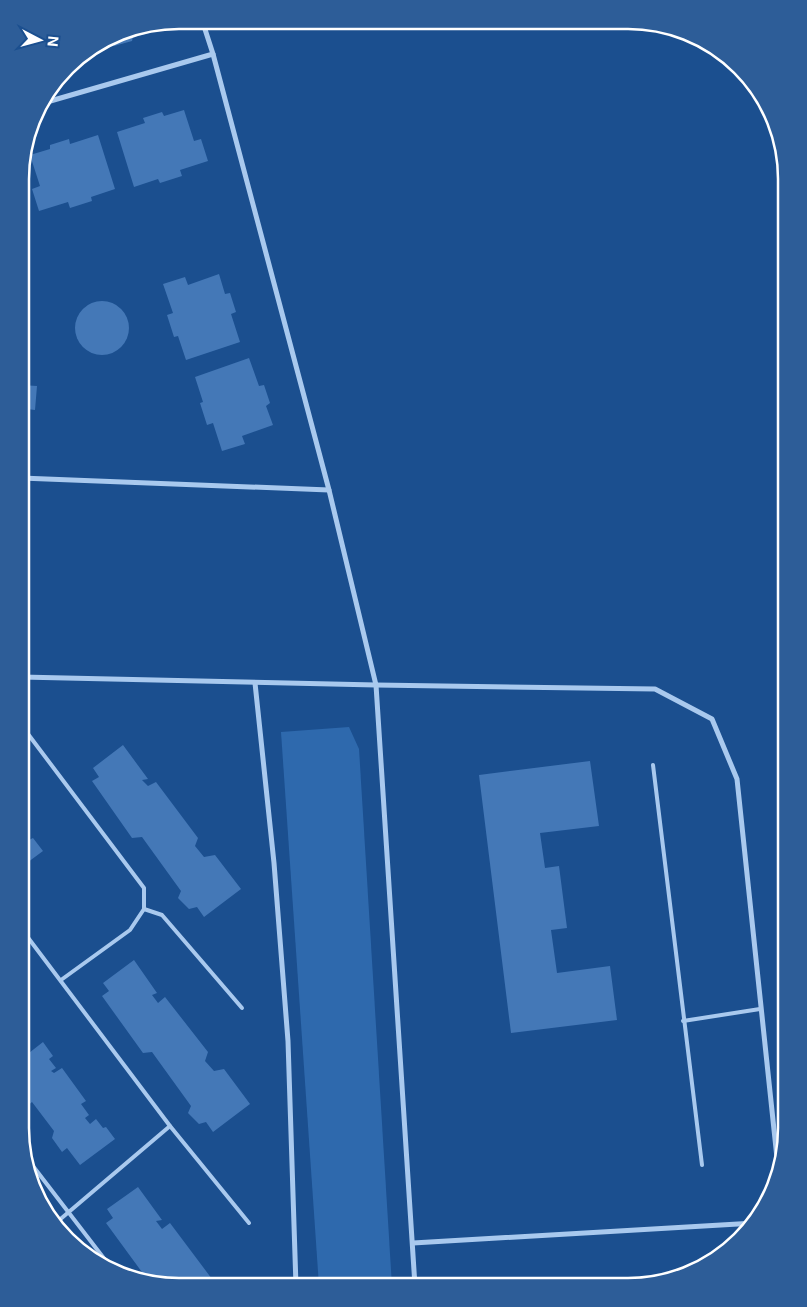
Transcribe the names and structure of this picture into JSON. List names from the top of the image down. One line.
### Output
{"north":"right"}
